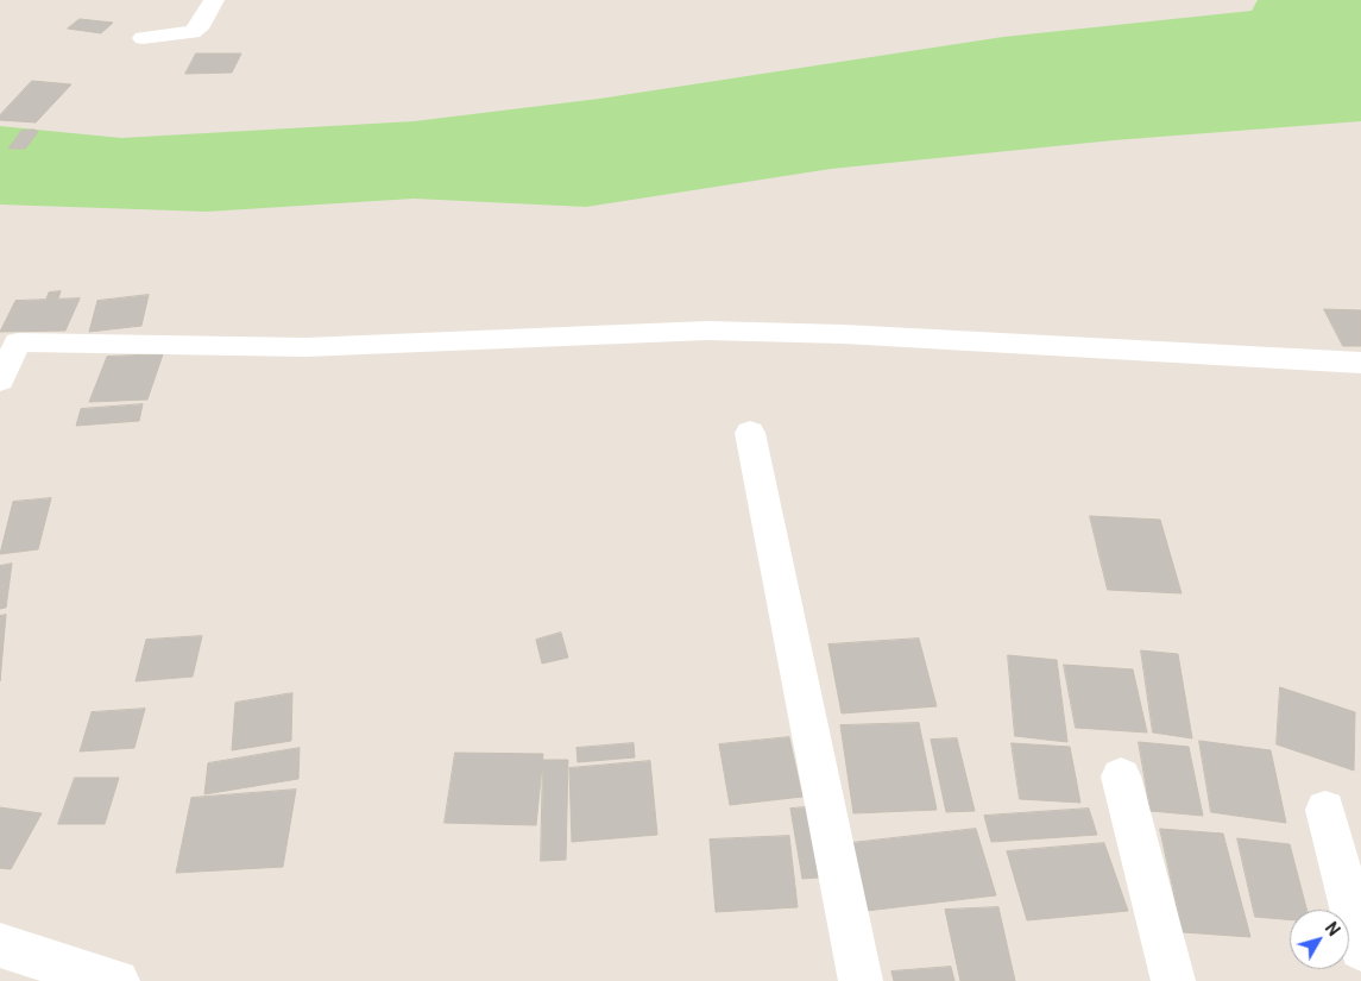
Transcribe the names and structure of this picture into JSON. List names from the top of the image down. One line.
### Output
{"north":"top right"}
